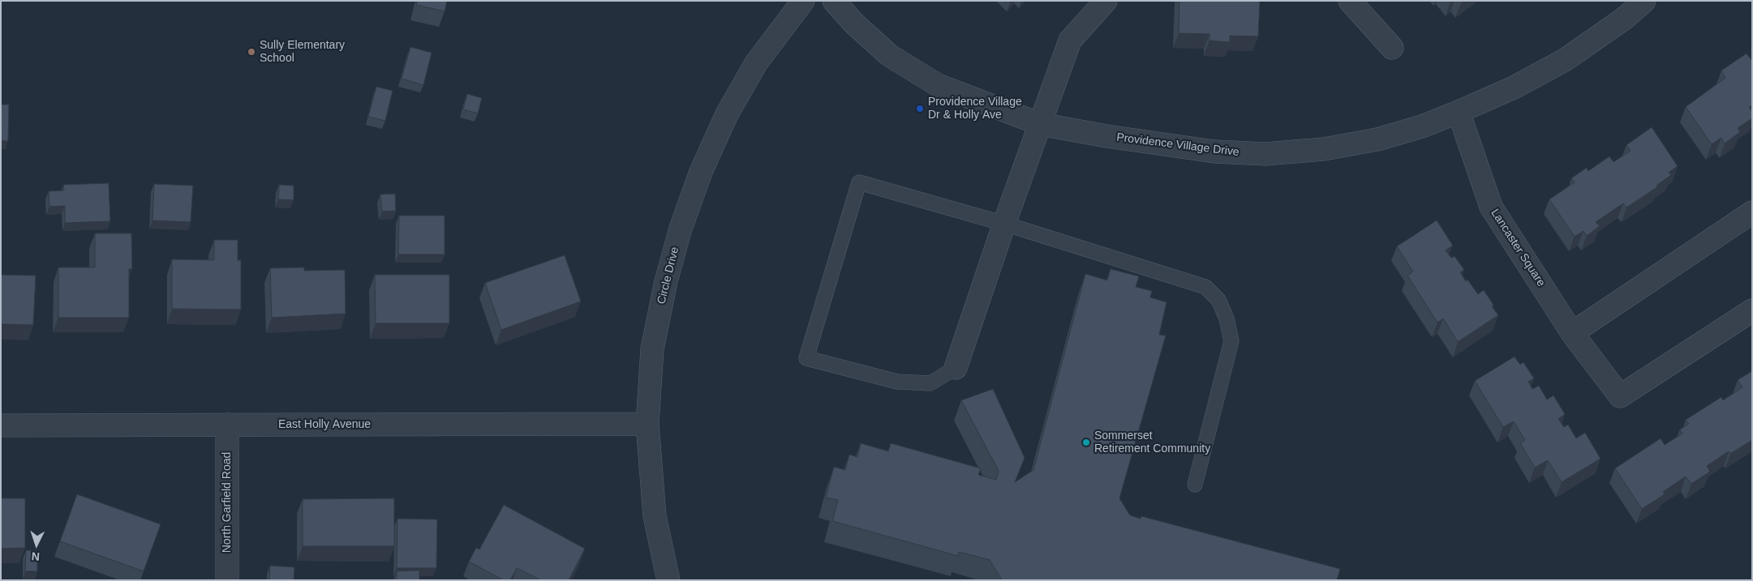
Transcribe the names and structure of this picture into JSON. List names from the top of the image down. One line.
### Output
{"streets":{"street":["Providence Village Drive","Lancaster Square","Circle Drive","East Holly Avenue","North Garfield Road"]},"crossings":[["Providence Village Drive","Lancaster Square"],["Circle Drive","East Holly Avenue"],["East Holly Avenue","North Garfield Road"]],"places":["Sully Elementary School","Providence Village Dr & Holly Ave","Sommerset Retirement Community"],"north":"bottom"}
